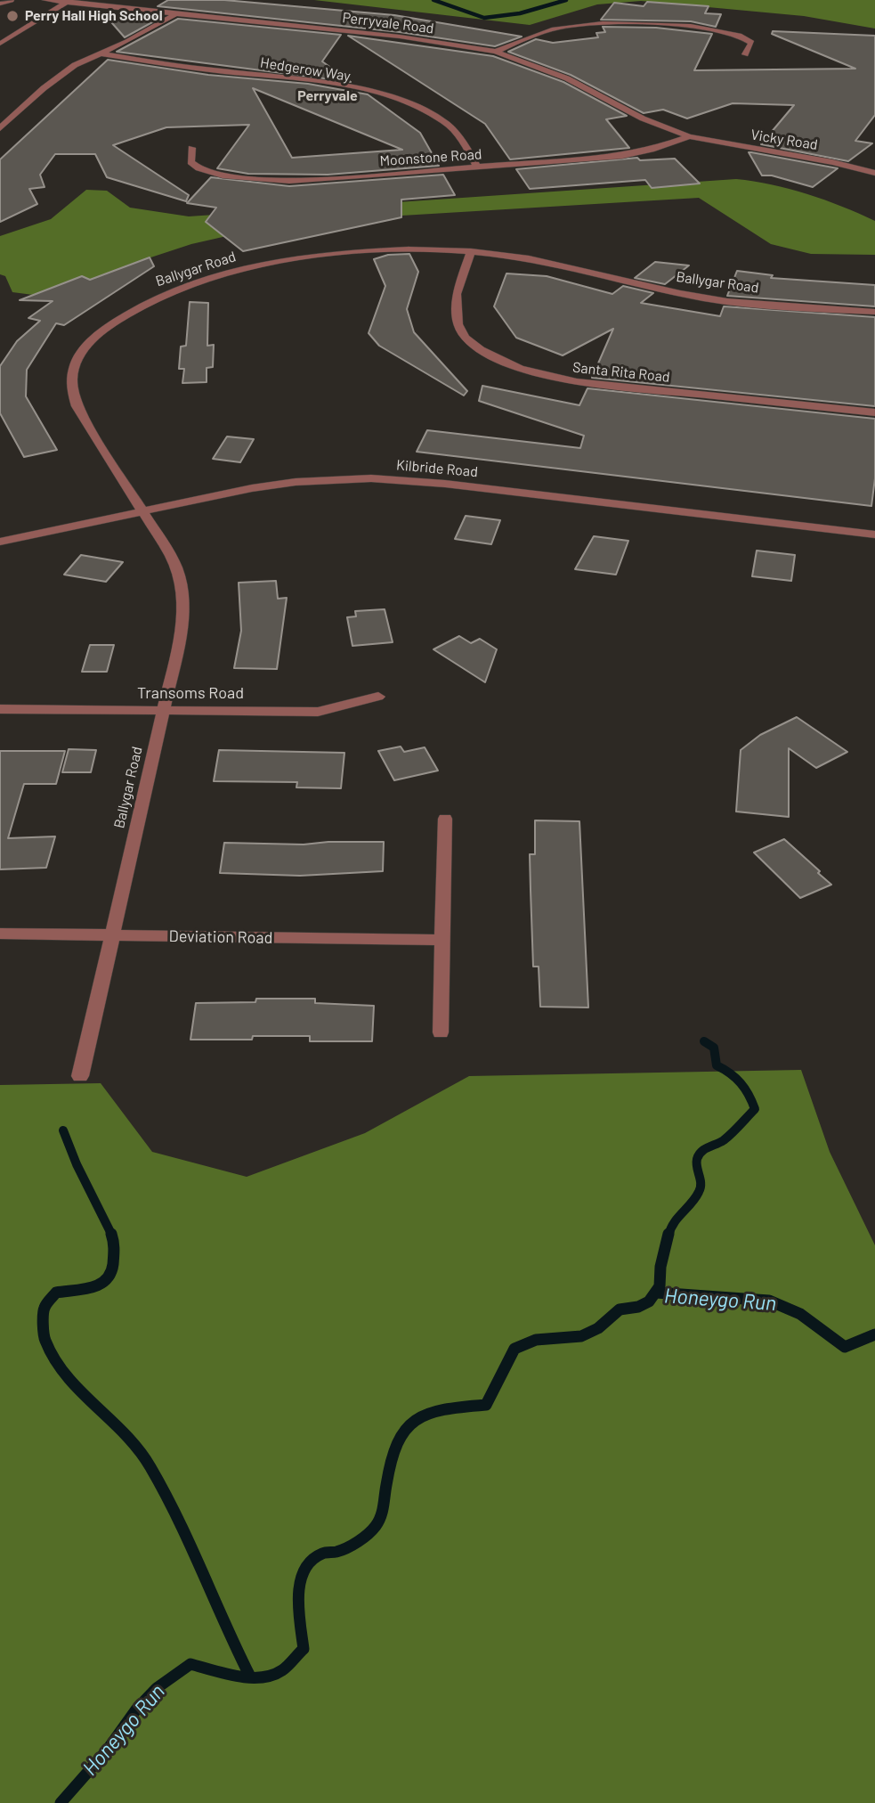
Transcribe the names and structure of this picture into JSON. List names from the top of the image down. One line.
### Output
{"streets":{"street":["Perryvale Road","Hedgerow Way","Vicky Road","Moonstone Road","Ballygar Road","Santa Rita Road","Kilbride Road","Transoms Road","Deviation Road"]},"crossings":[["Perryvale Road","Vicky Road"],["Perryvale Road","Moonstone Road"],["Hedgerow Way","Moonstone Road"],["Vicky Road","Moonstone Road"],["Ballygar Road","Santa Rita Road"],["Ballygar Road","Kilbride Road"],["Ballygar Road","Transoms Road"],["Ballygar Road","Deviation Road"]],"districts":["Perryvale"],"water":["Honeygo Run"],"places":["Perry Hall High School"]}
